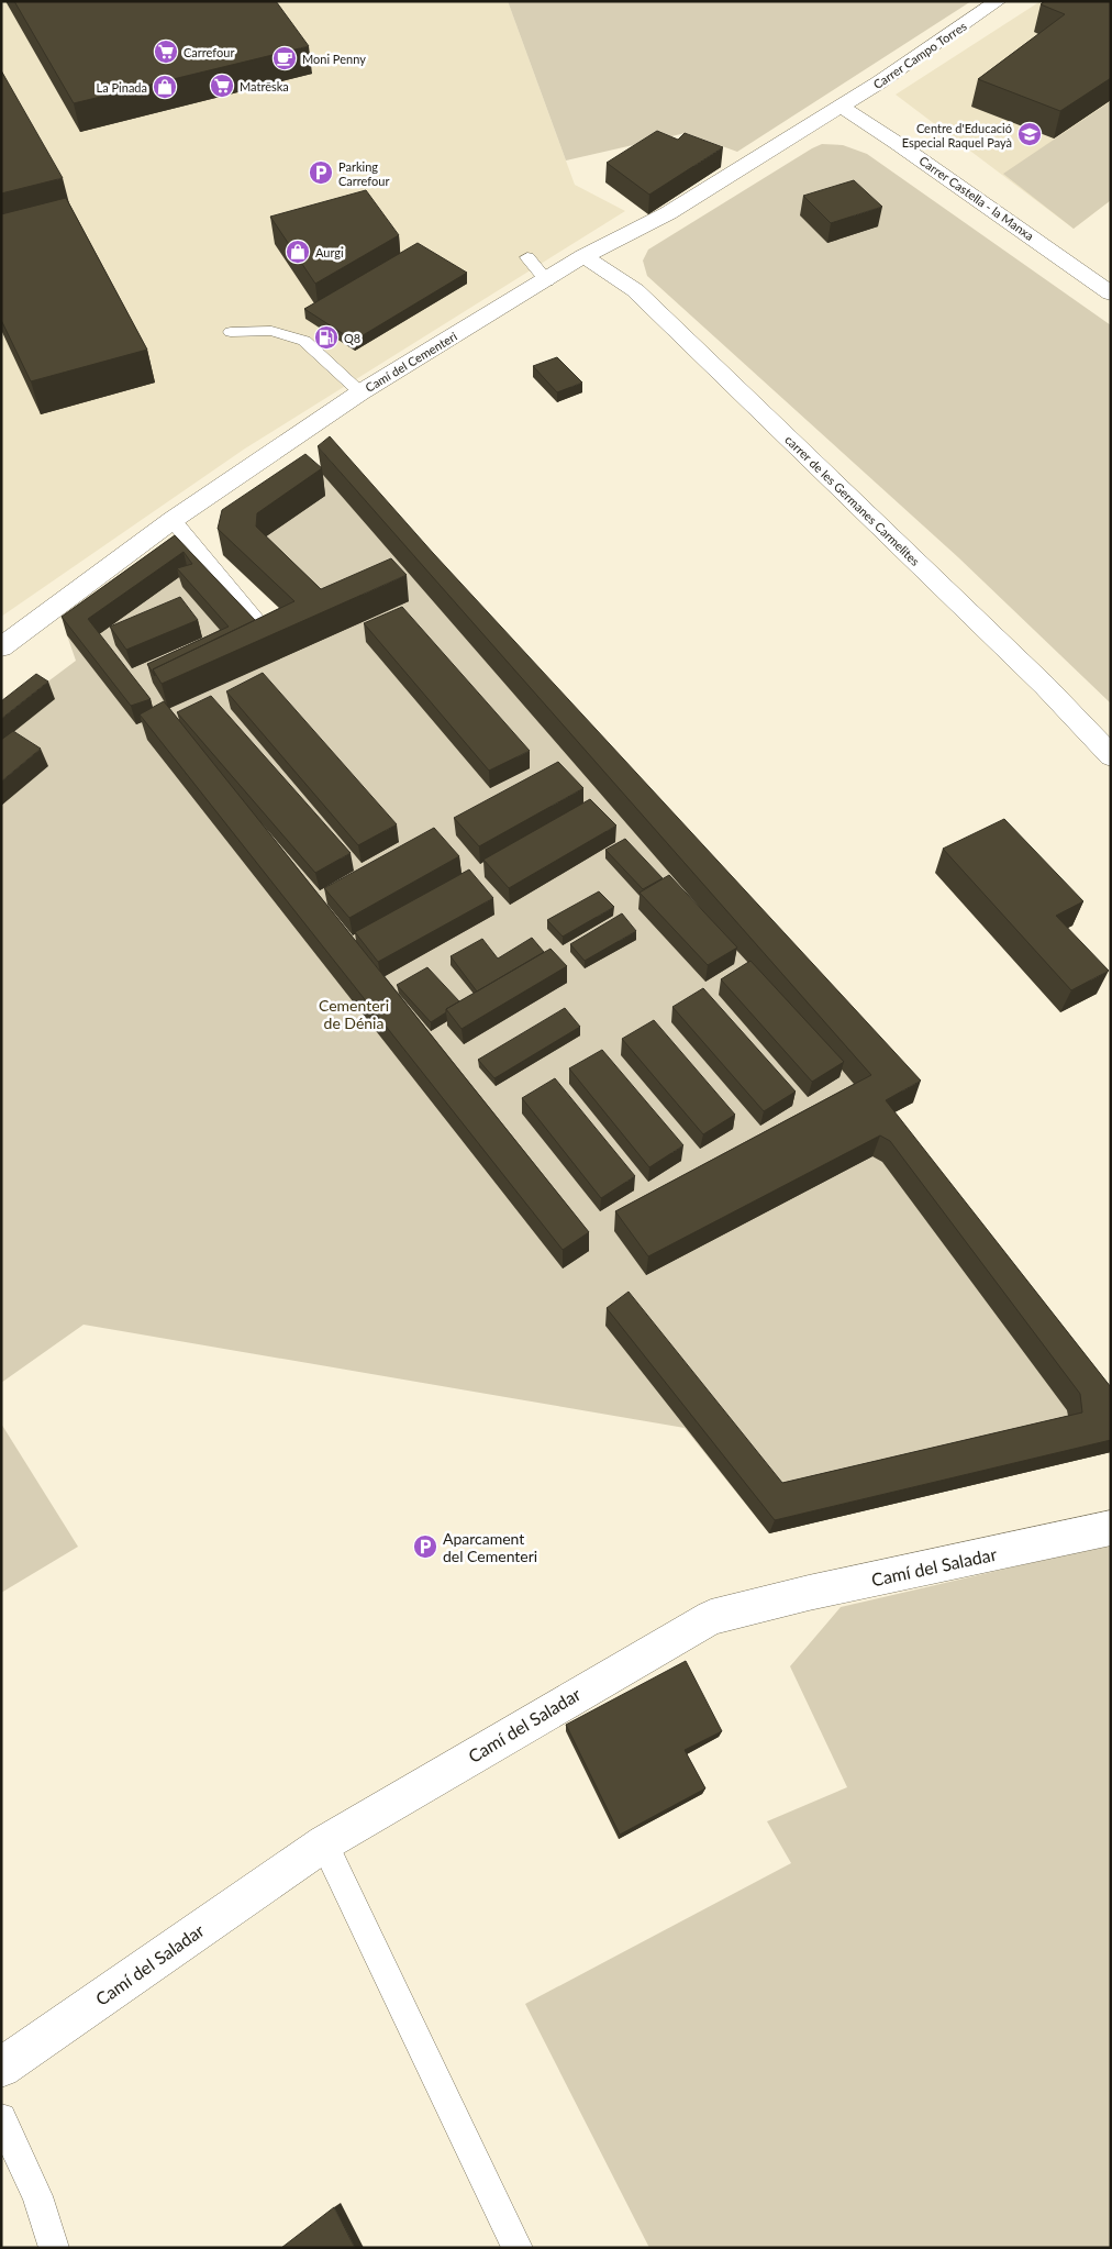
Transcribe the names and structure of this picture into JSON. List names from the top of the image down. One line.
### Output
{"streets":{"street":["Carrer Campo Torres","Carrer Castella - la Manxa","Camí del Cementeri","carrer de les Germanes Carmelites","Camí del Saladar"]},"crossings":[["Carrer Campo Torres","Carrer Castella - la Manxa"],["Carrer Campo Torres","Camí del Cementeri"],["Carrer Castella - la Manxa","Camí del Cementeri"],["Camí del Cementeri","carrer de les Germanes Carmelites"]],"parks":["Cementeri de Dénia"],"places":{"supermarket":["Carrefour","Matrēska"],"cafe":["Moni Penny"],"shop":["La Pinada","Aurgi"],"school or university":["Centre d'Educació Especial Raquel Payà"],"parking":["Parking Carrefour","Aparcament del Cementeri"],"fuel station":["Q8"]}}
